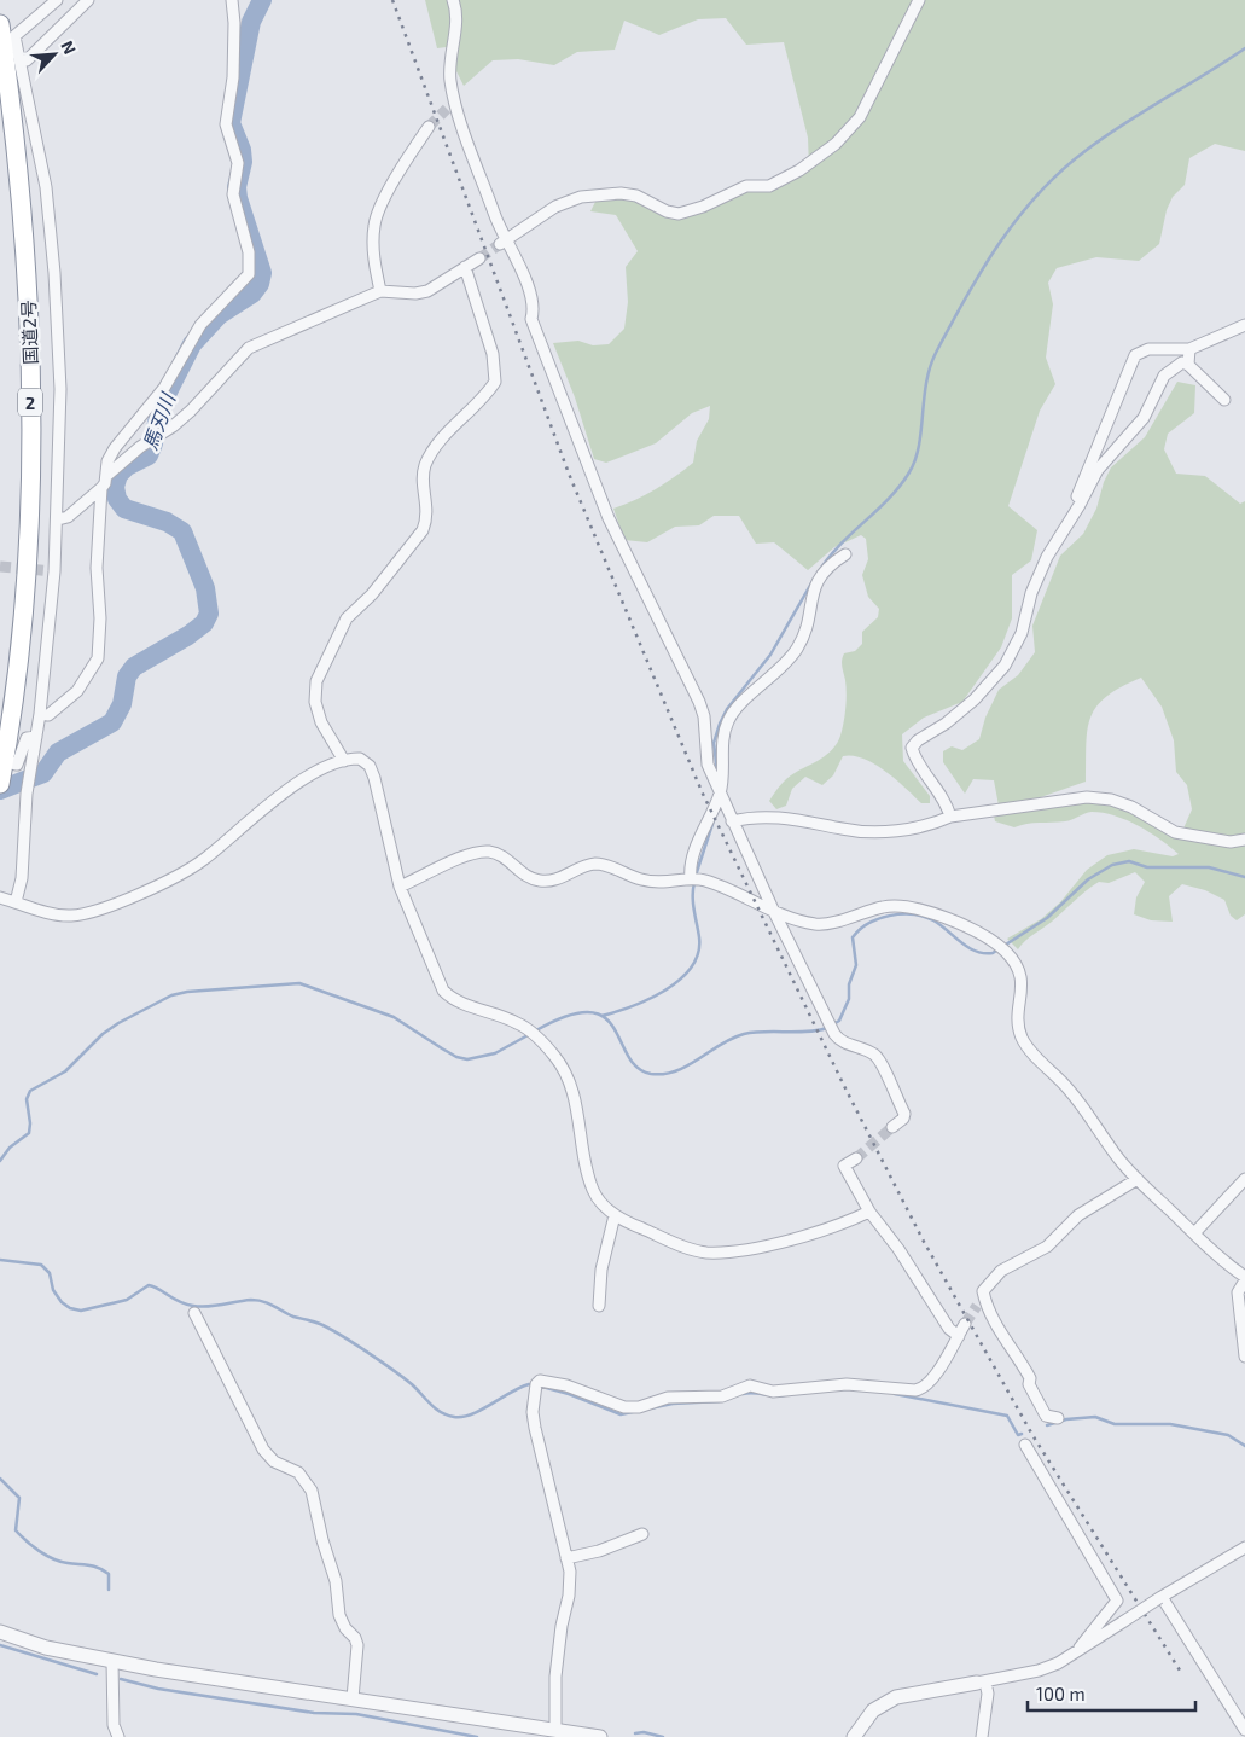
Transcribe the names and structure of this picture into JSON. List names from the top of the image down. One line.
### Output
{"streets":{"highway":["国道2号","2"]},"water":["馬刃川"],"scale_bar":"100 m","north":"top right"}
